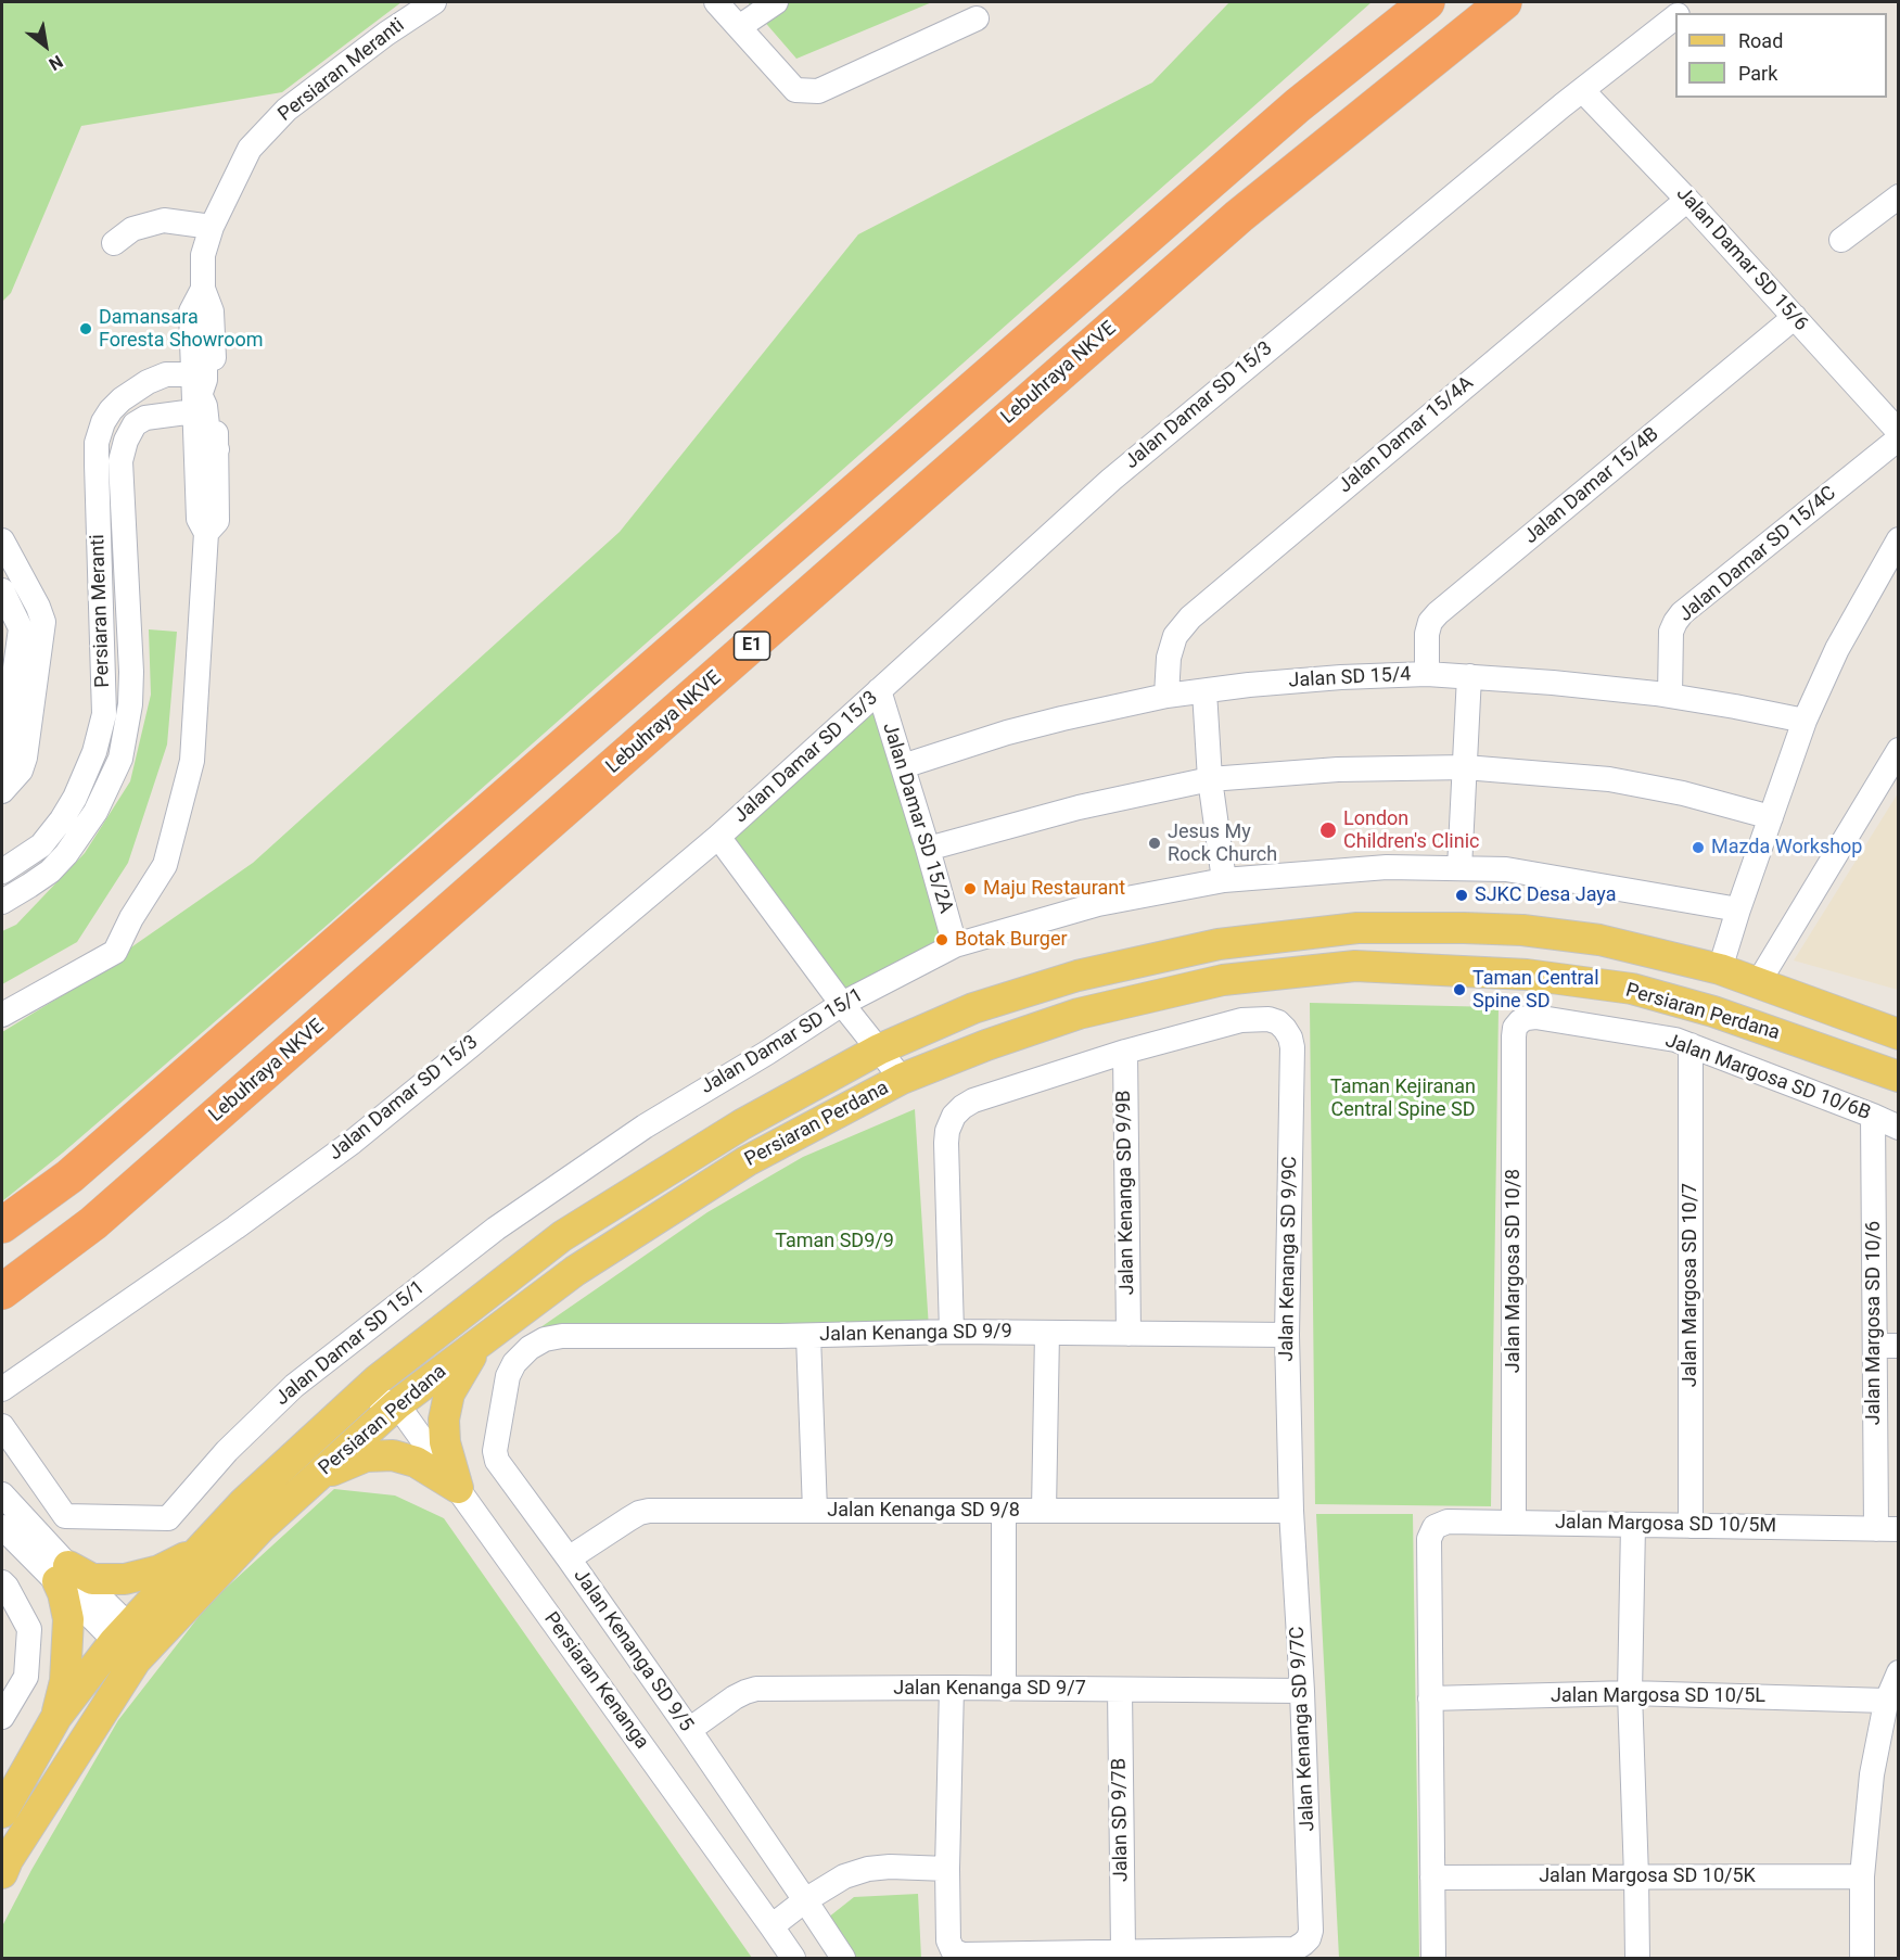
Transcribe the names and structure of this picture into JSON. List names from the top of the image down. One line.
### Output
{"streets":{"highway":["Lebuhraya NKVE","E1"],"main road":["Persiaran Perdana"],"street":["Persiaran Meranti","Jalan Damar SD 15/6","Jalan Damar SD 15/3","Jalan Damar 15/4A","Jalan Damar 15/4B","Jalan Damar SD 15/4C","Jalan SD 15/4","Jalan Damar SD 15/2A","Jalan Damar SD 15/1","Jalan Margosa SD 10/6B","Jalan Kenanga SD 9/9B","Jalan Kenanga SD 9/9C","Jalan Margosa SD 10/8","Jalan Margosa SD 10/7","Jalan Margosa SD 10/6","Jalan Kenanga SD 9/9","Jalan Kenanga SD 9/8","Jalan Margosa SD 10/5M","Jalan Kenanga SD 9/5","Persiaran Kenanga","Jalan Kenanga SD 9/7","Jalan Margosa SD 10/5L","Jalan Kenanga SD 9/7C","Jalan SD 9/7B","Jalan Margosa SD 10/5K"]},"crossings":[["Jalan Damar SD 15/6","Jalan Damar SD 15/3"],["Jalan Damar SD 15/6","Jalan Damar 15/4A"],["Jalan Damar SD 15/6","Jalan Damar 15/4B"],["Jalan Damar SD 15/3","Jalan Damar SD 15/2A"],["Jalan Damar 15/4A","Jalan SD 15/4"],["Jalan Damar 15/4B","Jalan SD 15/4"],["Jalan Damar SD 15/4C","Jalan SD 15/4"],["Jalan SD 15/4","Jalan Damar SD 15/2A"],["Jalan Damar SD 15/2A","Jalan Damar SD 15/1"],["Persiaran Perdana","Persiaran Kenanga"],["Jalan Margosa SD 10/6B","Jalan Margosa SD 10/8"],["Jalan Margosa SD 10/6B","Jalan Margosa SD 10/7"],["Jalan Margosa SD 10/6B","Jalan Margosa SD 10/6"],["Jalan Kenanga SD 9/9B","Jalan Kenanga SD 9/9C"],["Jalan Kenanga SD 9/9B","Jalan Kenanga SD 9/9"],["Jalan Kenanga SD 9/9C","Jalan Kenanga SD 9/9"],["Jalan Kenanga SD 9/9C","Jalan Kenanga SD 9/8"],["Jalan Kenanga SD 9/9C","Jalan Kenanga SD 9/7C"],["Jalan Margosa SD 10/8","Jalan Margosa SD 10/5M"],["Jalan Margosa SD 10/7","Jalan Margosa SD 10/5M"],["Jalan Margosa SD 10/6","Jalan Margosa SD 10/5M"],["Jalan Kenanga SD 9/9","Jalan Kenanga SD 9/5"],["Jalan Kenanga SD 9/8","Jalan Kenanga SD 9/5"],["Jalan Kenanga SD 9/8","Jalan Kenanga SD 9/7C"],["Jalan Margosa SD 10/5M","Jalan Margosa SD 10/5L"],["Jalan Kenanga SD 9/5","Jalan Kenanga SD 9/7"],["Jalan Kenanga SD 9/7","Jalan Kenanga SD 9/7C"],["Jalan Kenanga SD 9/7","Jalan SD 9/7B"],["Jalan Kenanga SD 9/7C","Jalan SD 9/7B"]],"parks":["Taman Kejiranan Central Spine SD","Taman SD9/9"],"places":["Damansara Foresta Showroom","London Children's Clinic","Jesus My Rock Church","Mazda Workshop","Maju Restaurant","SJKC Desa Jaya","Botak Burger","Taman Central Spine SD"],"legend":["Road","Park"],"north":"bottom right"}
